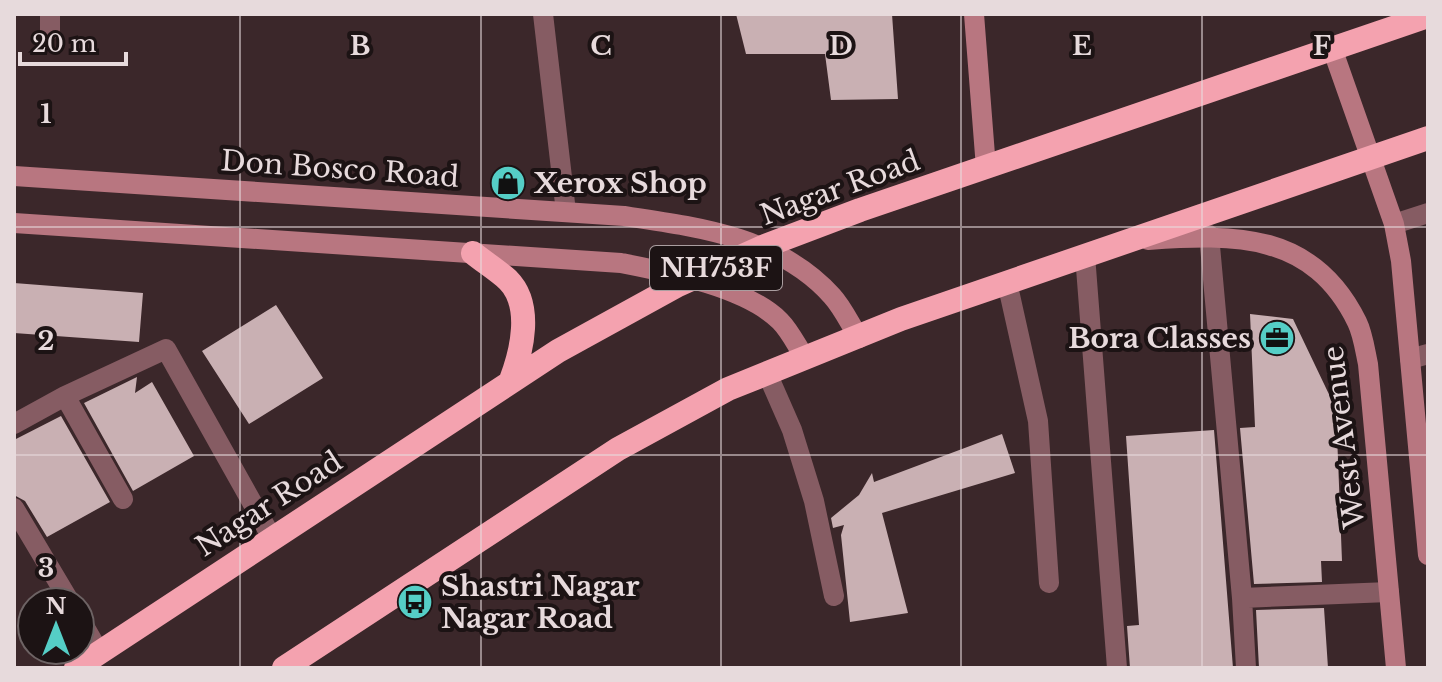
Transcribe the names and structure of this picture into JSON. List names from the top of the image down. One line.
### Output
{"streets":{"highway":["Nagar Road","NH753F"],"main road":["Don Bosco Road","West Avenue"]},"crossings":[["Don Bosco Road","Nagar Road"]],"places":{"shop":["Xerox Shop"],"office":["Bora Classes"],"bus stop":["Shastri Nagar Nagar Road"]},"scale_bar":"20 m","north":"top","grid":{"columns":["B","C","D","E","F"],"rows":["1","2","3"]}}
